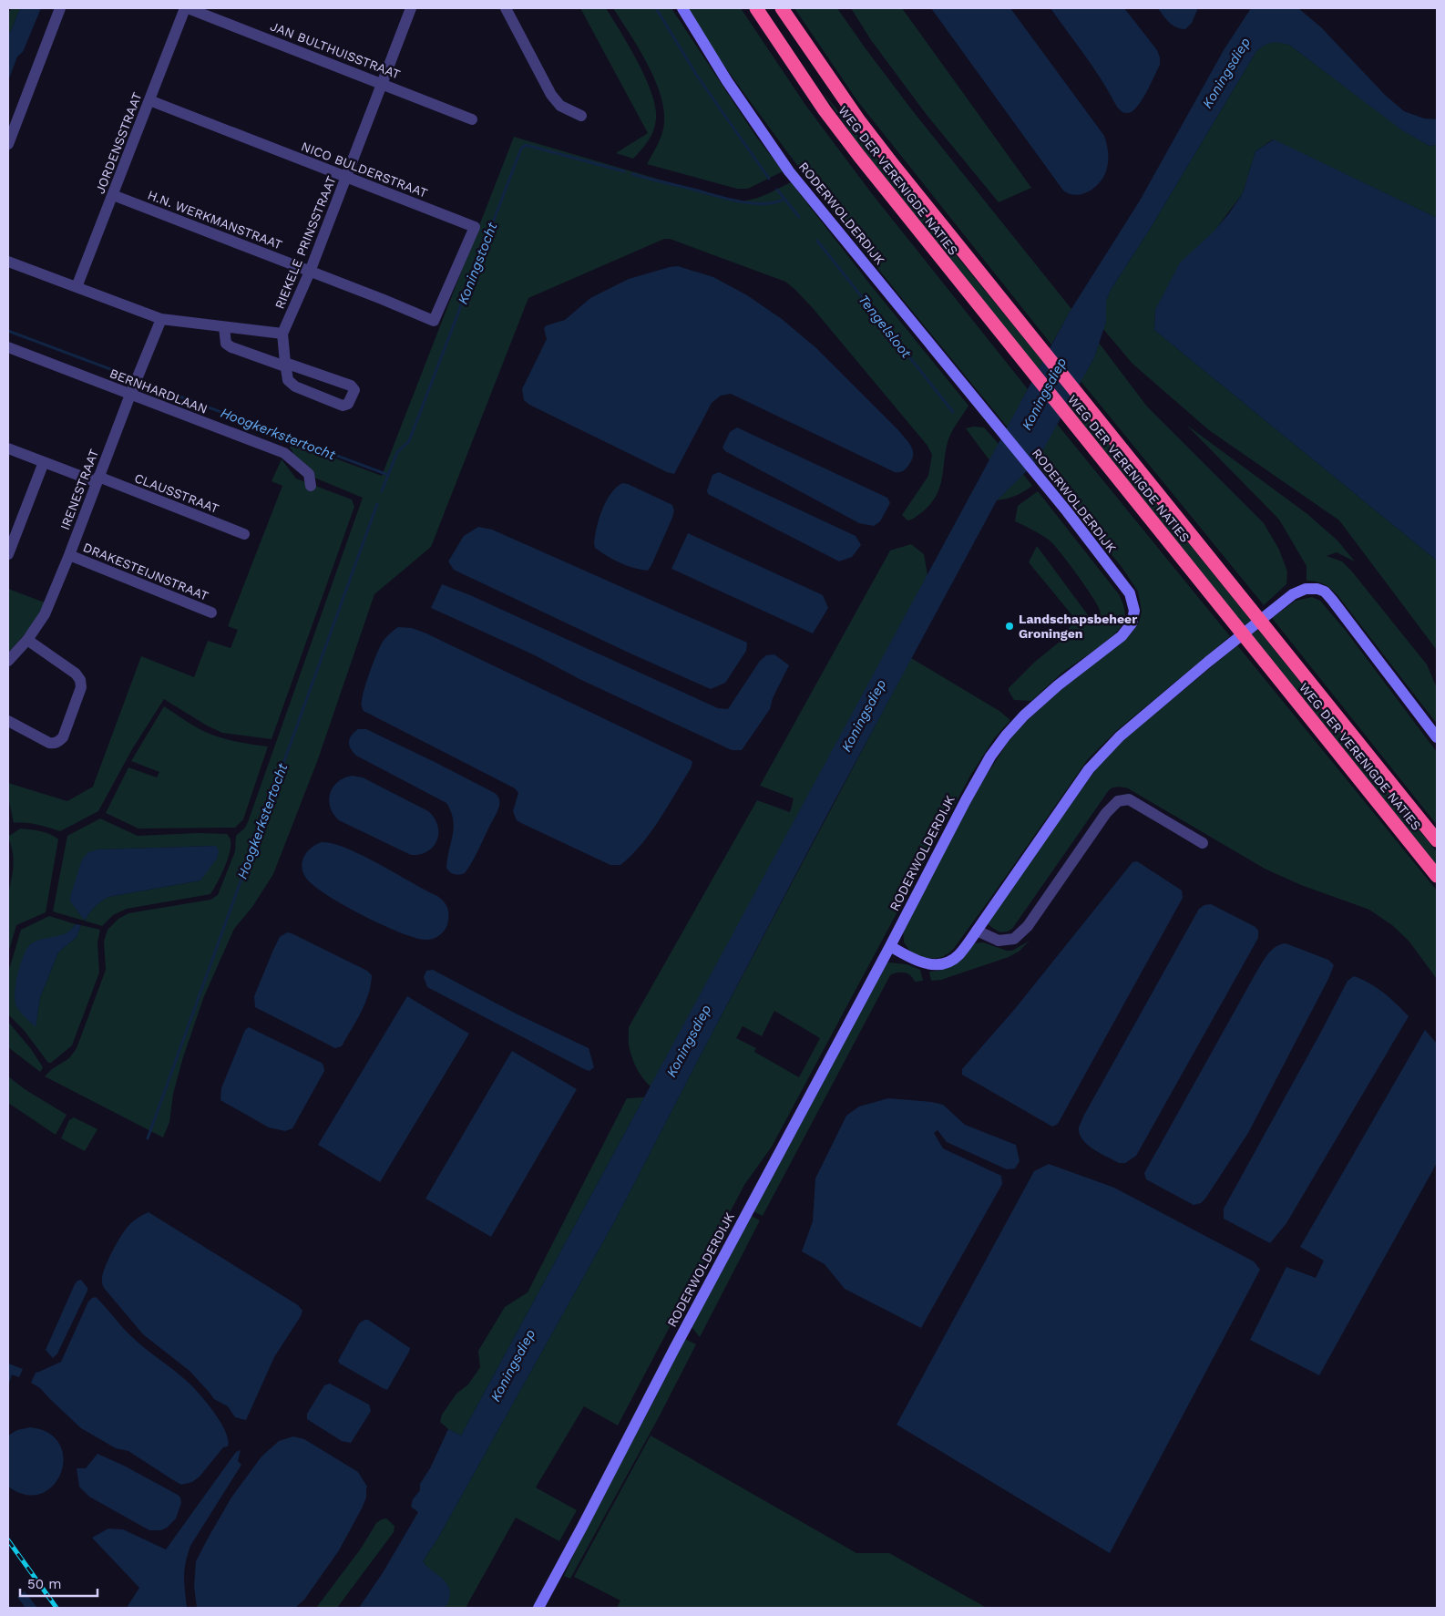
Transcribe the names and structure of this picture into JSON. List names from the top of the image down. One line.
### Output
{"streets":{"highway":["WEG DER VERENIGDE NATIES"],"street":["JAN BULTHUISSTRAAT","JORDENSSTRAAT","NICO BULDERSTRAAT","RODERWOLDERDIJK","H.N. WERKMANSTRAAT","RIEKELE PRINSSTRAAT","BERNHARDLAAN","IRENESTRAAT","CLAUSSTRAAT","DRAKESTEIJNSTRAAT"]},"crossings":[["JAN BULTHUISSTRAAT","JORDENSSTRAAT"],["JAN BULTHUISSTRAAT","RIEKELE PRINSSTRAAT"],["JORDENSSTRAAT","NICO BULDERSTRAAT"],["JORDENSSTRAAT","H.N. WERKMANSTRAAT"],["NICO BULDERSTRAAT","H.N. WERKMANSTRAAT"],["NICO BULDERSTRAAT","RIEKELE PRINSSTRAAT"],["H.N. WERKMANSTRAAT","RIEKELE PRINSSTRAAT"],["BERNHARDLAAN","IRENESTRAAT"],["IRENESTRAAT","CLAUSSTRAAT"],["IRENESTRAAT","DRAKESTEIJNSTRAAT"]],"water":["Koningsdiep","Koningstocht","Tengelsloot","Hoogkerkstertocht"],"places":["Landschapsbeheer Groningen"],"scale_bar":"50 m"}
